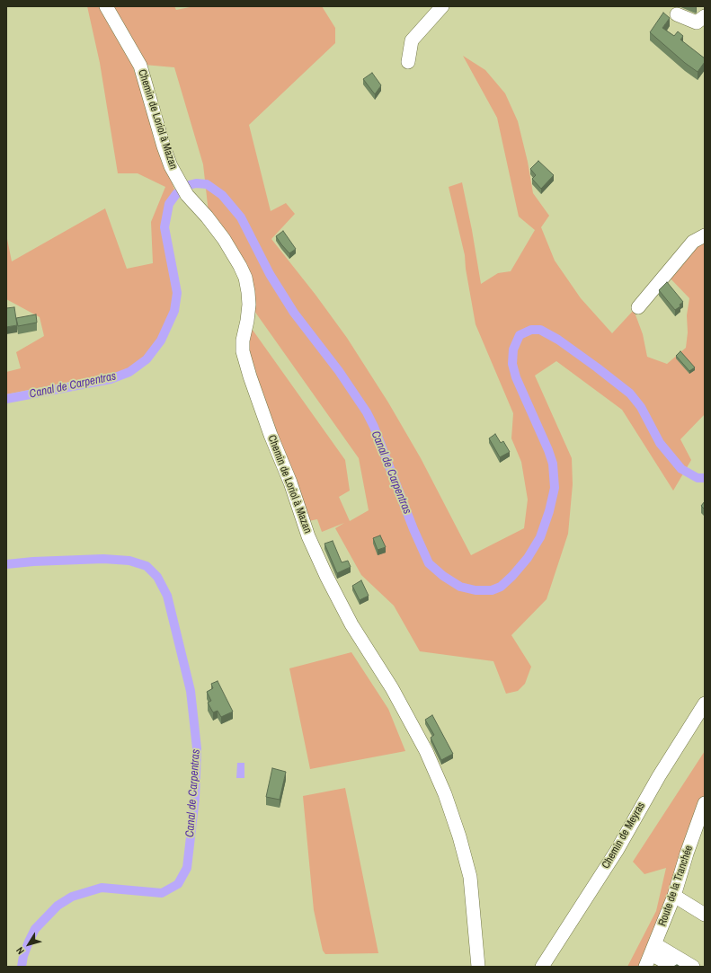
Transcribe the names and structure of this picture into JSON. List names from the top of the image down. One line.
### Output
{"streets":{"street":["Chemin de Loriol à Mazan","Chemin de Meyras","Route de la Tranchée"]},"water":["Canal de Carpentras"],"north":"bottom left"}
